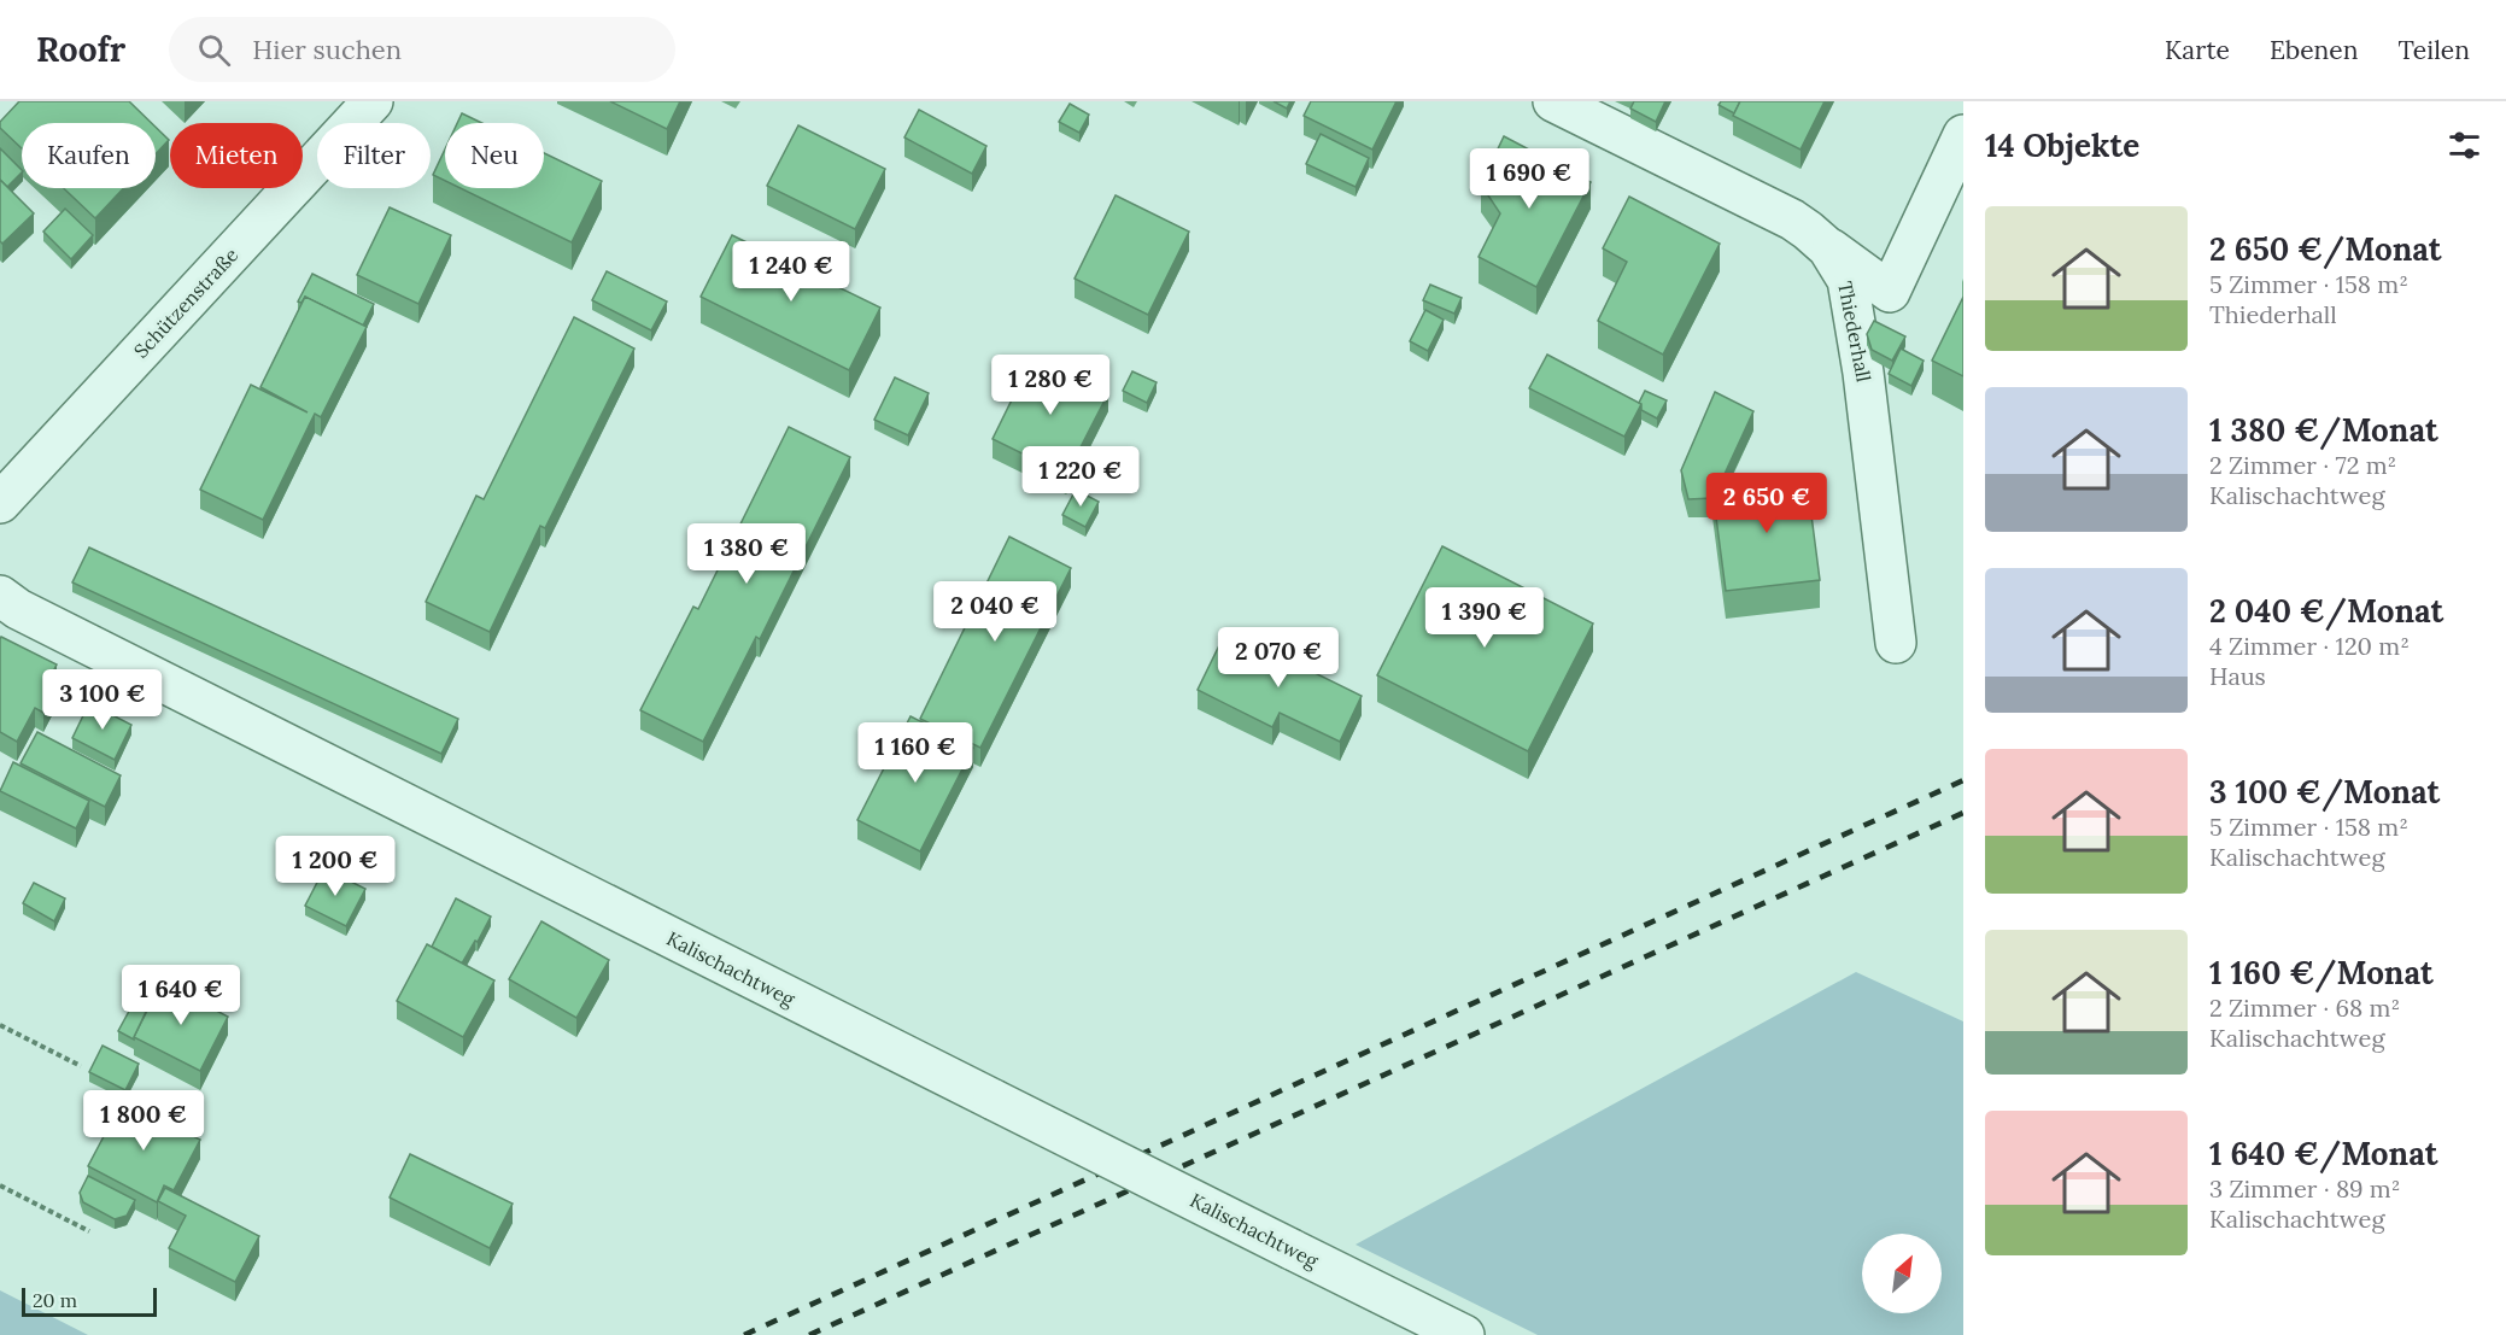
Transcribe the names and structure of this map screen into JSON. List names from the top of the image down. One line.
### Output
{"streets":{"street":["Schützenstraße","Thiederhall","Kalischachtweg"]},"scale_bar":"20 m","north":"top right","page":{"header":"Roofr","search":"Hier suchen","nav":["Karte","Ebenen","Teilen"],"heading":"14 Objekte","chip":["Kaufen","Mieten","Filter","Neu"],"price":["1 690 €","1 240 €","1 280 €","1 220 €","2 650 €","1 380 €","2 040 €","1 390 €","2 070 €","3 100 €","1 160 €","1 200 €","1 640 €","1 800 €"],"list":[{"name":"2 650 €/Monat","note":"5 Zimmer · 158 m² · Thiederhall"},{"name":"1 380 €/Monat","note":"2 Zimmer · 72 m² · Kalischachtweg"},{"name":"2 040 €/Monat","note":"4 Zimmer · 120 m² · Haus"},{"name":"3 100 €/Monat","note":"5 Zimmer · 158 m² · Kalischachtweg"},{"name":"1 160 €/Monat","note":"2 Zimmer · 68 m² · Kalischachtweg"},{"name":"1 640 €/Monat","note":"3 Zimmer · 89 m² · Kalischachtweg"}],"scale":"20 m"}}
